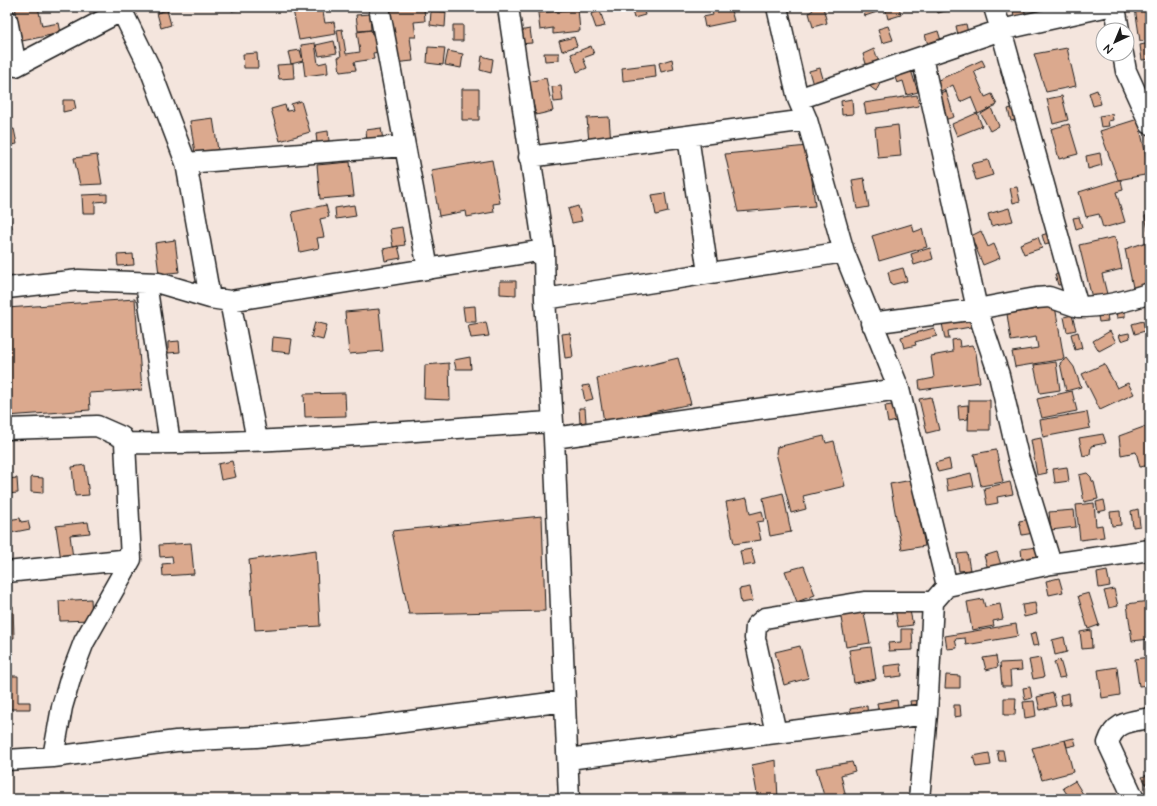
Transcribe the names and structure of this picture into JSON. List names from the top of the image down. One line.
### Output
{"north":"bottom left"}
